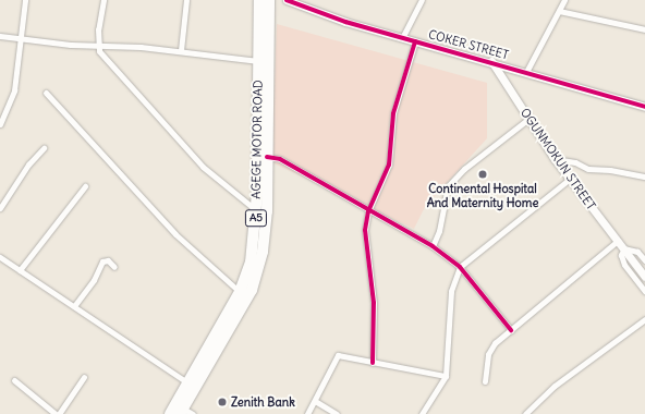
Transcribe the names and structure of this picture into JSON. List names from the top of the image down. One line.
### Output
{"streets":{"highway":["AGEGE MOTOR ROAD","A5"],"street":["COKER STREET","OGUNMOKUN STREET"]},"crossings":[["COKER STREET","OGUNMOKUN STREET"]],"places":["Continental Hospital And Maternity Home","Zenith Bank"]}
